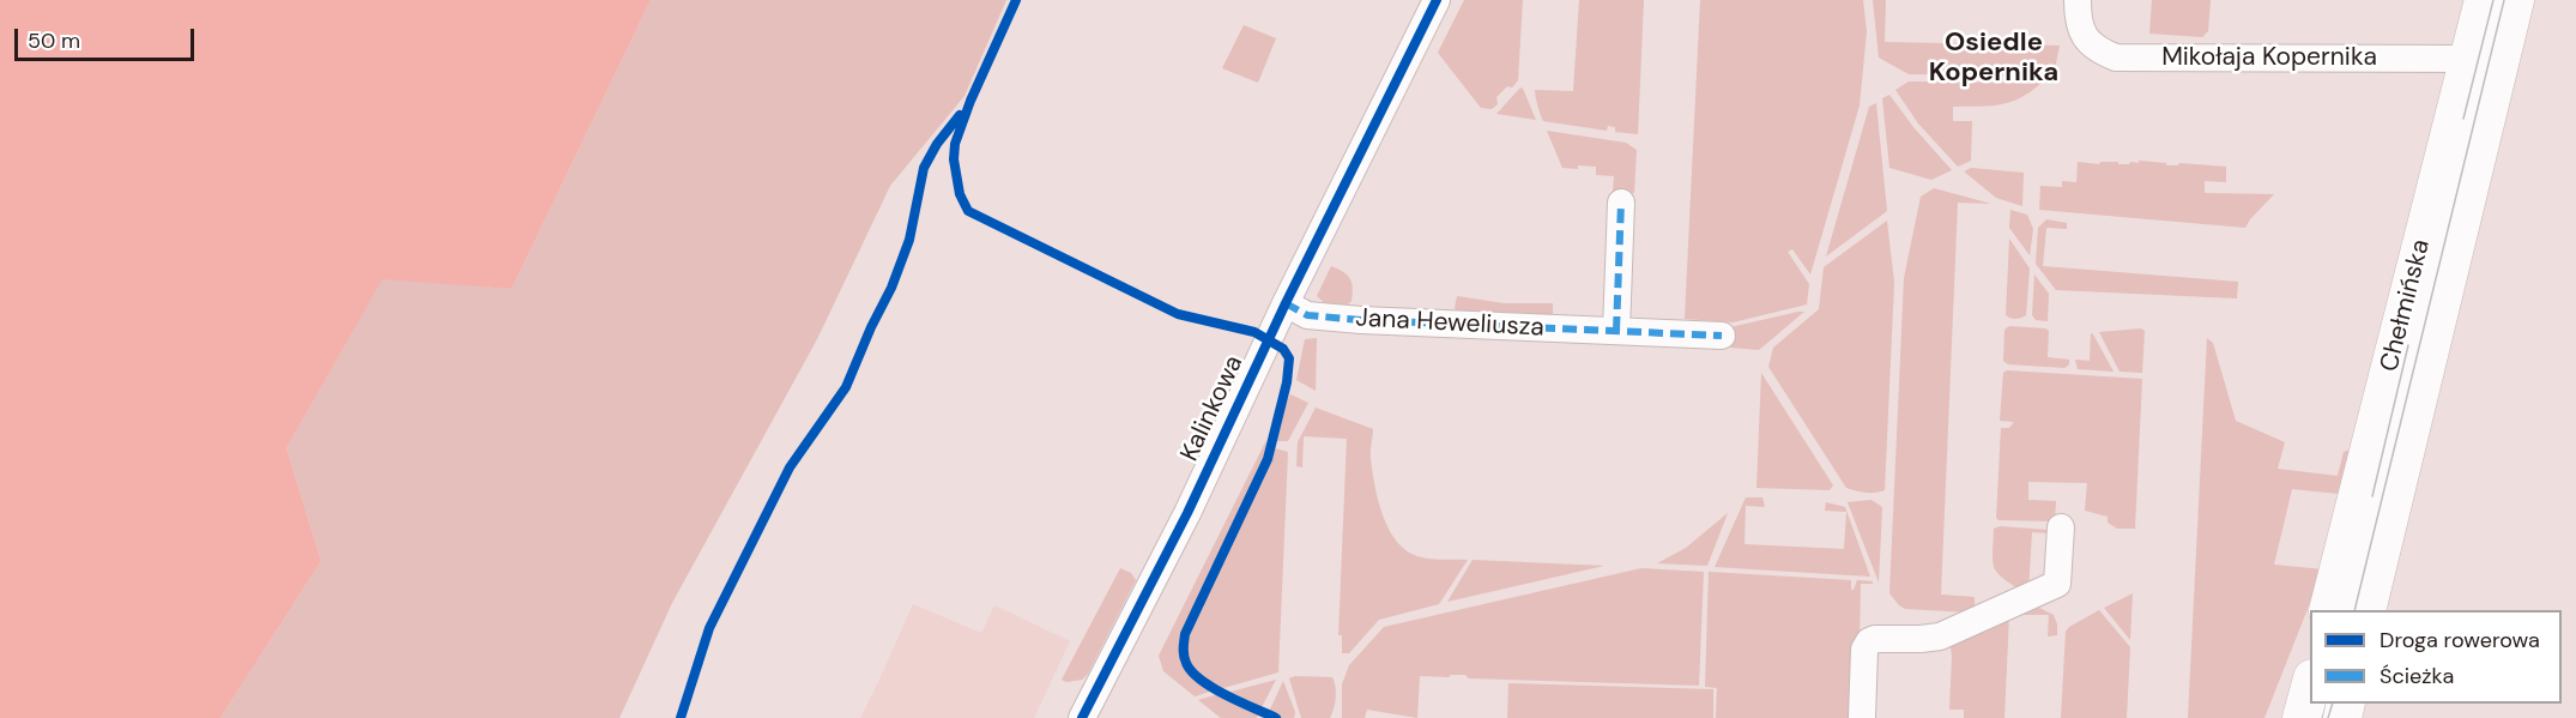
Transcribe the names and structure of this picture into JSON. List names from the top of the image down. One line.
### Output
{"streets":{"main road":["Chełmińska"],"street":["Mikołaja Kopernika","Jana Heweliusza","Kalinkowa"]},"crossings":[["Mikołaja Kopernika","Chełmińska"],["Jana Heweliusza","Kalinkowa"]],"districts":["Osiedle Kopernika"],"legend":["Droga rowerowa","Ścieżka"],"scale_bar":"50 m"}
